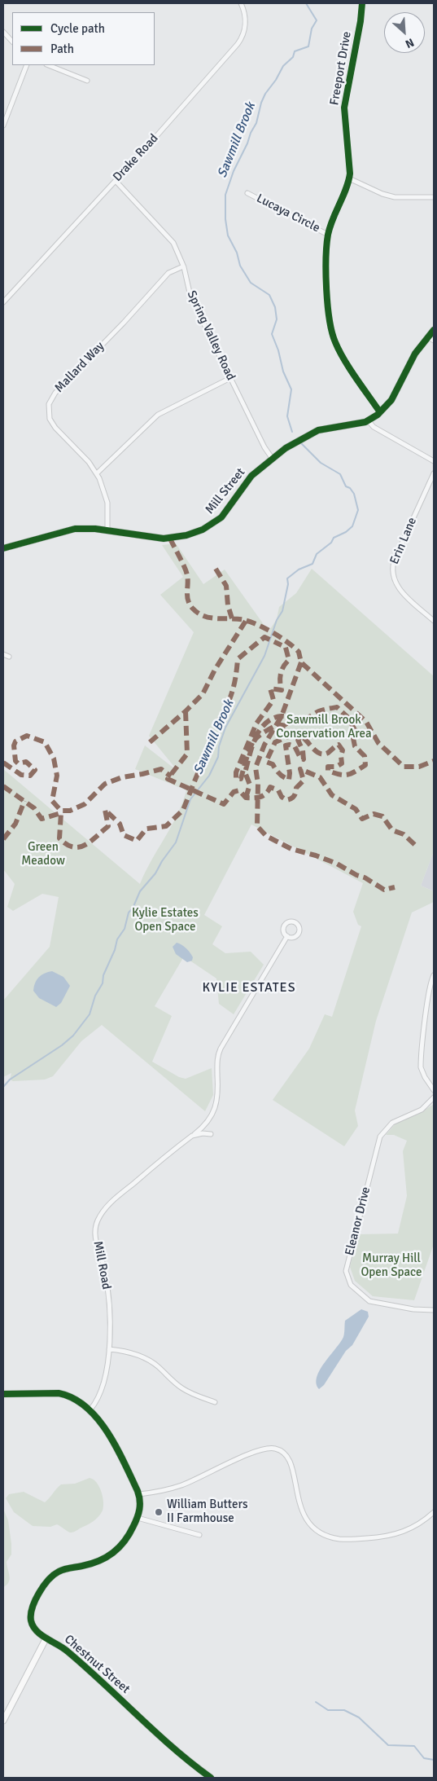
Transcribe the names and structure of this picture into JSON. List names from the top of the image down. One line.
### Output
{"streets":{"street":["Freeport Drive","Drake Road","Lucaya Circle","Spring Valley Road","Mallard Way","Mill Street","Erin Lane","Eleanor Drive","Mill Road","Chestnut Street"]},"crossings":[["Freeport Drive","Lucaya Circle"],["Freeport Drive","Mill Street"],["Drake Road","Spring Valley Road"],["Spring Valley Road","Mallard Way"],["Spring Valley Road","Mill Street"],["Mallard Way","Mill Street"],["Mill Road","Chestnut Street"]],"districts":["KYLIE ESTATES"],"water":["Sawmill Brook"],"parks":["Sawmill Brook Conservation Area","Green Meadow","Kylie Estates Open Space","Murray Hill Open Space"],"places":["William Butters II Farmhouse"],"legend":["Cycle path","Path"],"north":"bottom right"}
